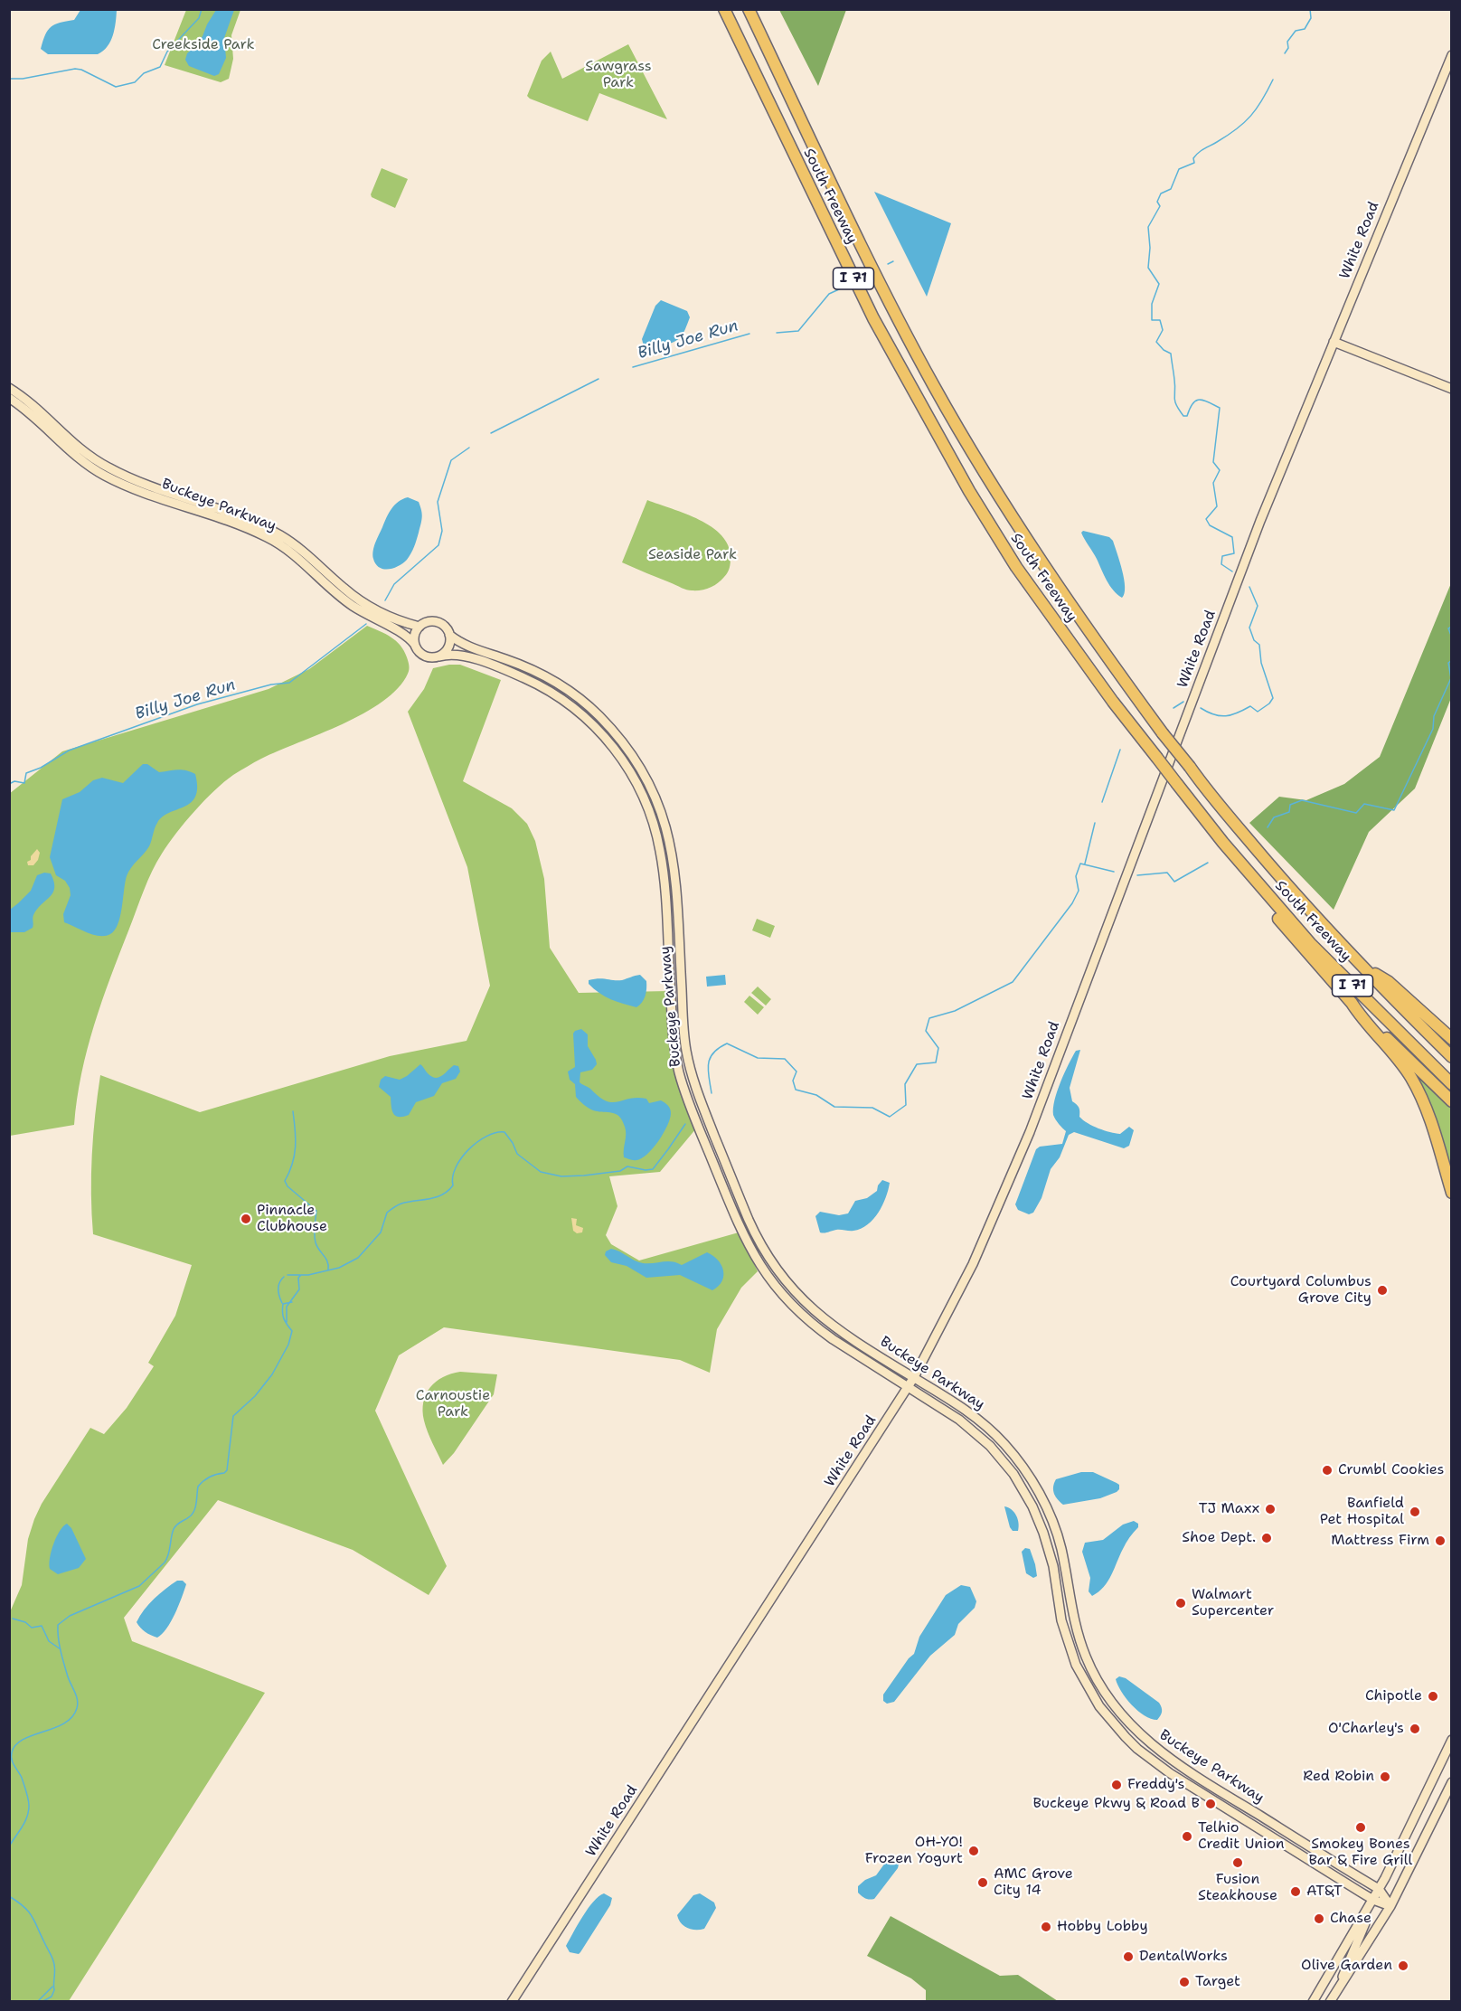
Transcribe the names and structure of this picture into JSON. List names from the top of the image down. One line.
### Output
{"streets":{"highway":["South Freeway","I 71"],"street":["White Road","Buckeye Parkway"]},"crossings":[["South Freeway","I 71"],["White Road","Buckeye Parkway"]],"water":["Billy Joe Run"],"parks":["Creekside Park","Sawgrass Park","Seaside Park","Carnoustie Park"],"places":["Pinnacle Clubhouse","Courtyard Columbus Grove City","Crumbl Cookies","TJ Maxx","Banfield Pet Hospital","Shoe Dept.","Mattress Firm","Walmart Supercenter","Chipotle","O'Charley's","Red Robin","Freddy's","Buckeye Pkwy & Road B","Smokey Bones Bar & Fire Grill","Telhio Credit Union","OH-YO! Frozen Yogurt","Fusion Steakhouse","AMC Grove City 14","AT&T","Chase","Hobby Lobby","DentalWorks","Olive Garden","Target"]}
